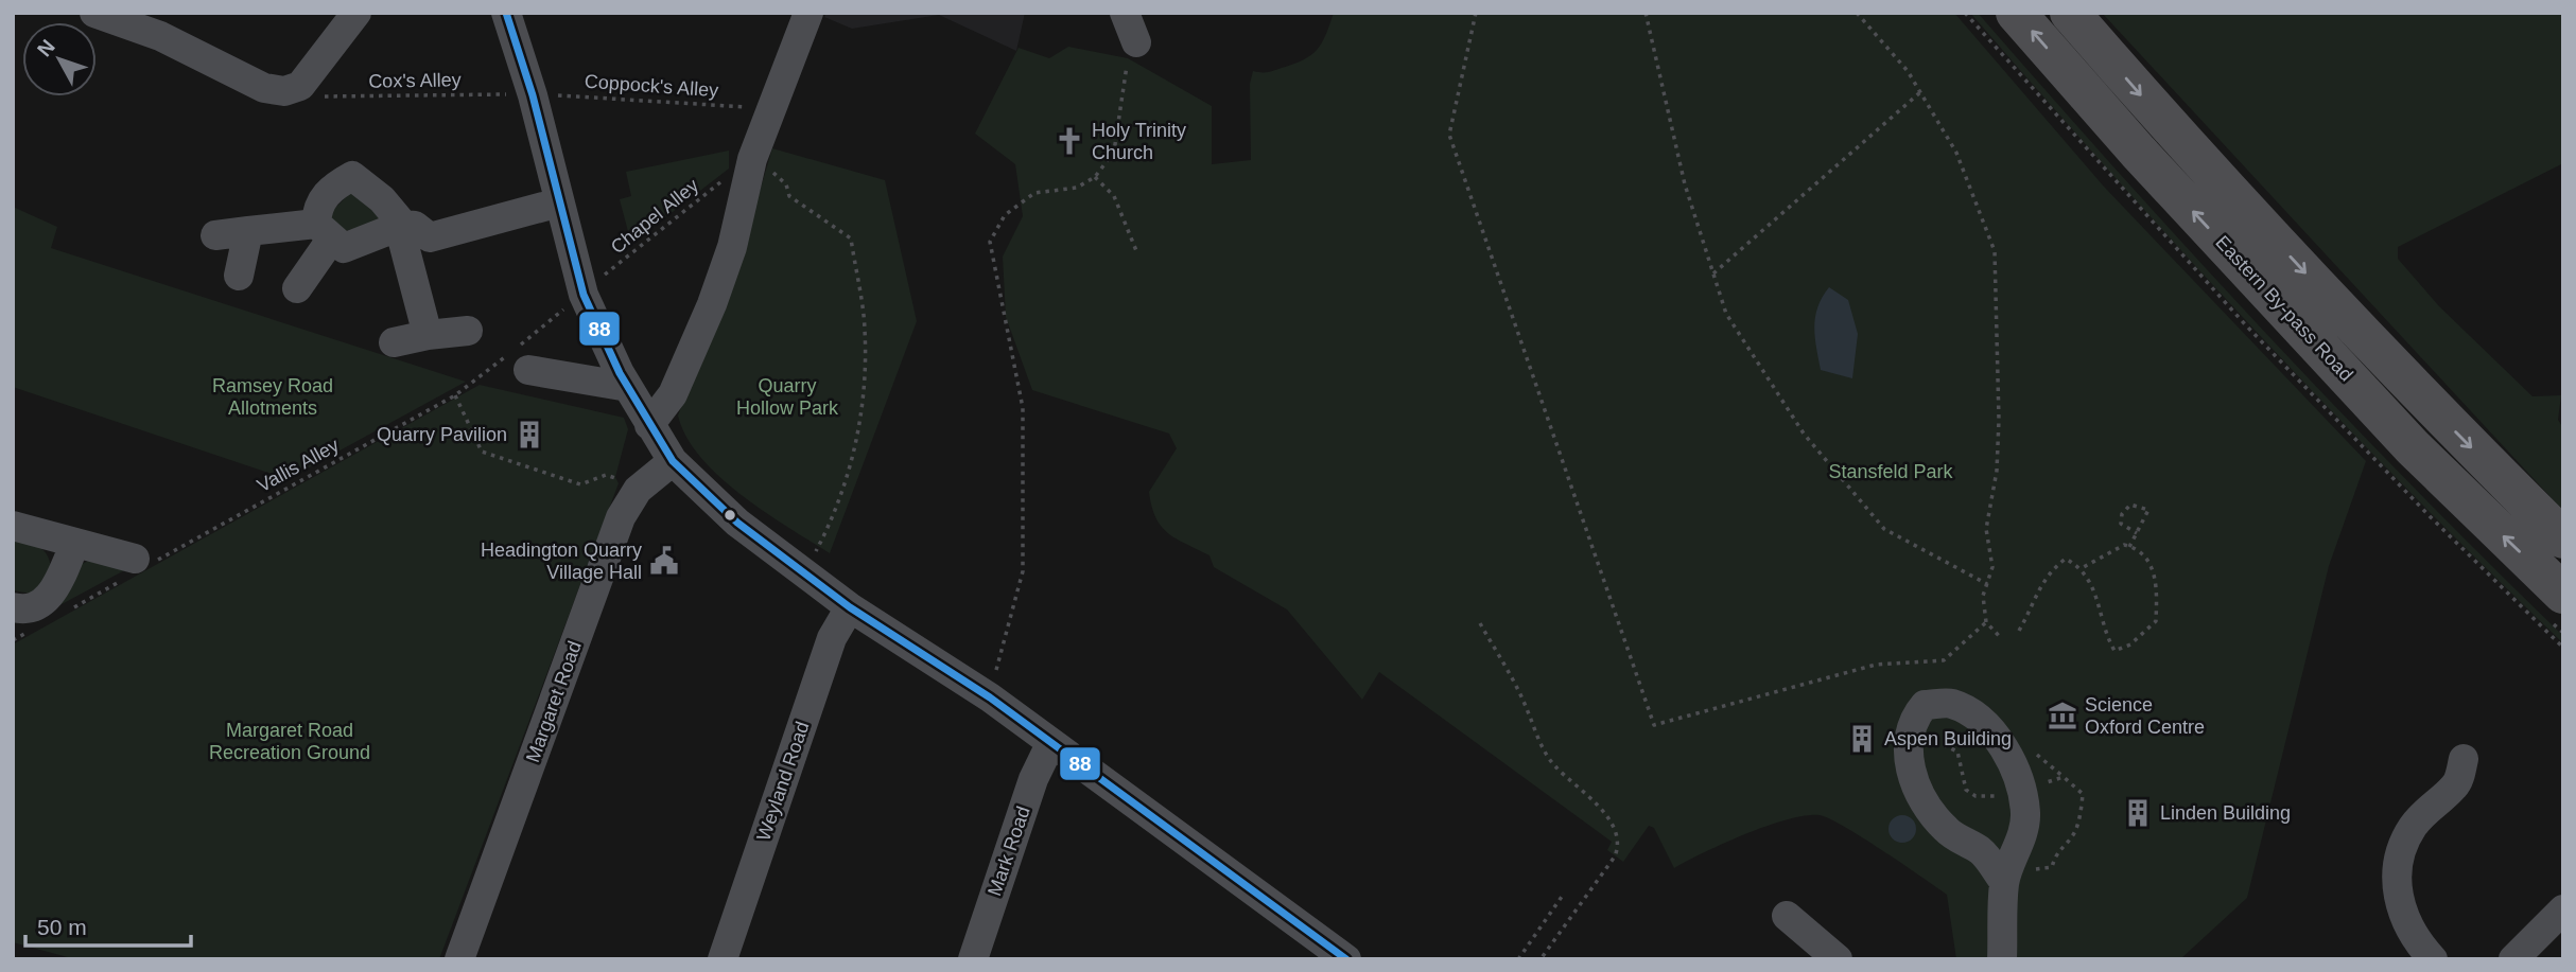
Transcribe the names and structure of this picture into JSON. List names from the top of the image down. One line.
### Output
{"streets":{"highway":["Eastern By-pass Road"],"street":["Margaret Road","Weyland Road","Mark Road"],"path":["Cox's Alley","Coppock's Alley","Chapel Alley","Vallis Alley"]},"crossings":[["Cox's Alley","Coppock's Alley"],["Chapel Alley","Vallis Alley"]],"parks":["Ramsey Road Allotments","Quarry Hollow Park","Stansfeld Park","Margaret Road Recreation Ground"],"places":{"church":["Holy Trinity Church"],"building":["Quarry Pavilion","Aspen Building","Linden Building"],"public building":["Headington Quarry Village Hall"],"museum":["Science Oxford Centre"]},"lines":["transit line 88"],"scale_bar":"50 m","north":"top left"}
